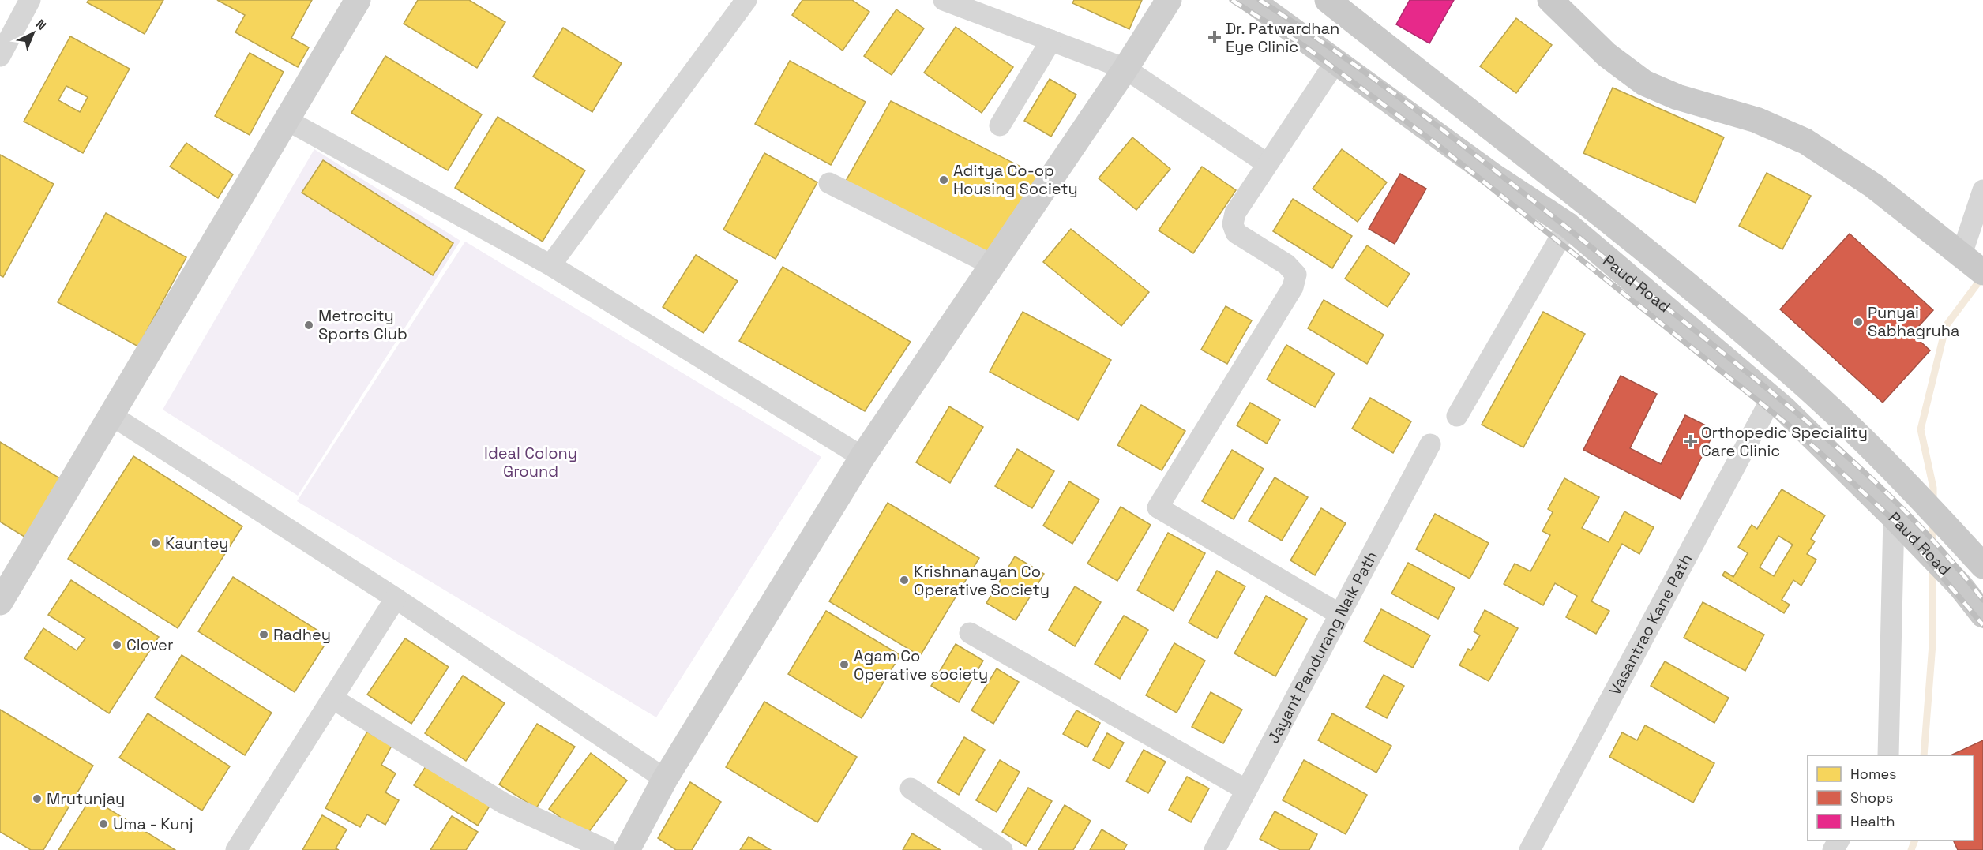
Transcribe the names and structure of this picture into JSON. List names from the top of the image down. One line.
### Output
{"streets":{"main road":["Paud Road"],"street":["Vasantrao Kane Path","Jayant Pandurang Naik Path"]},"crossings":[["Paud Road","Vasantrao Kane Path"]],"parks":["Ideal Colony Ground"],"places":{"health":["Dr. Patwardhan Eye Clinic","Orthopedic Speciality Care Clinic"],"other":["Aditya Co-op Housing Society","Punyai Sabhagruha","Metrocity Sports Club","Kauntey","Krishnanayan Co Operative Society","Radhey","Clover","Agam Co Operative society","Mrutunjay","Uma - Kunj"]},"legend":["Homes","Shops","Health"],"north":"top right"}
